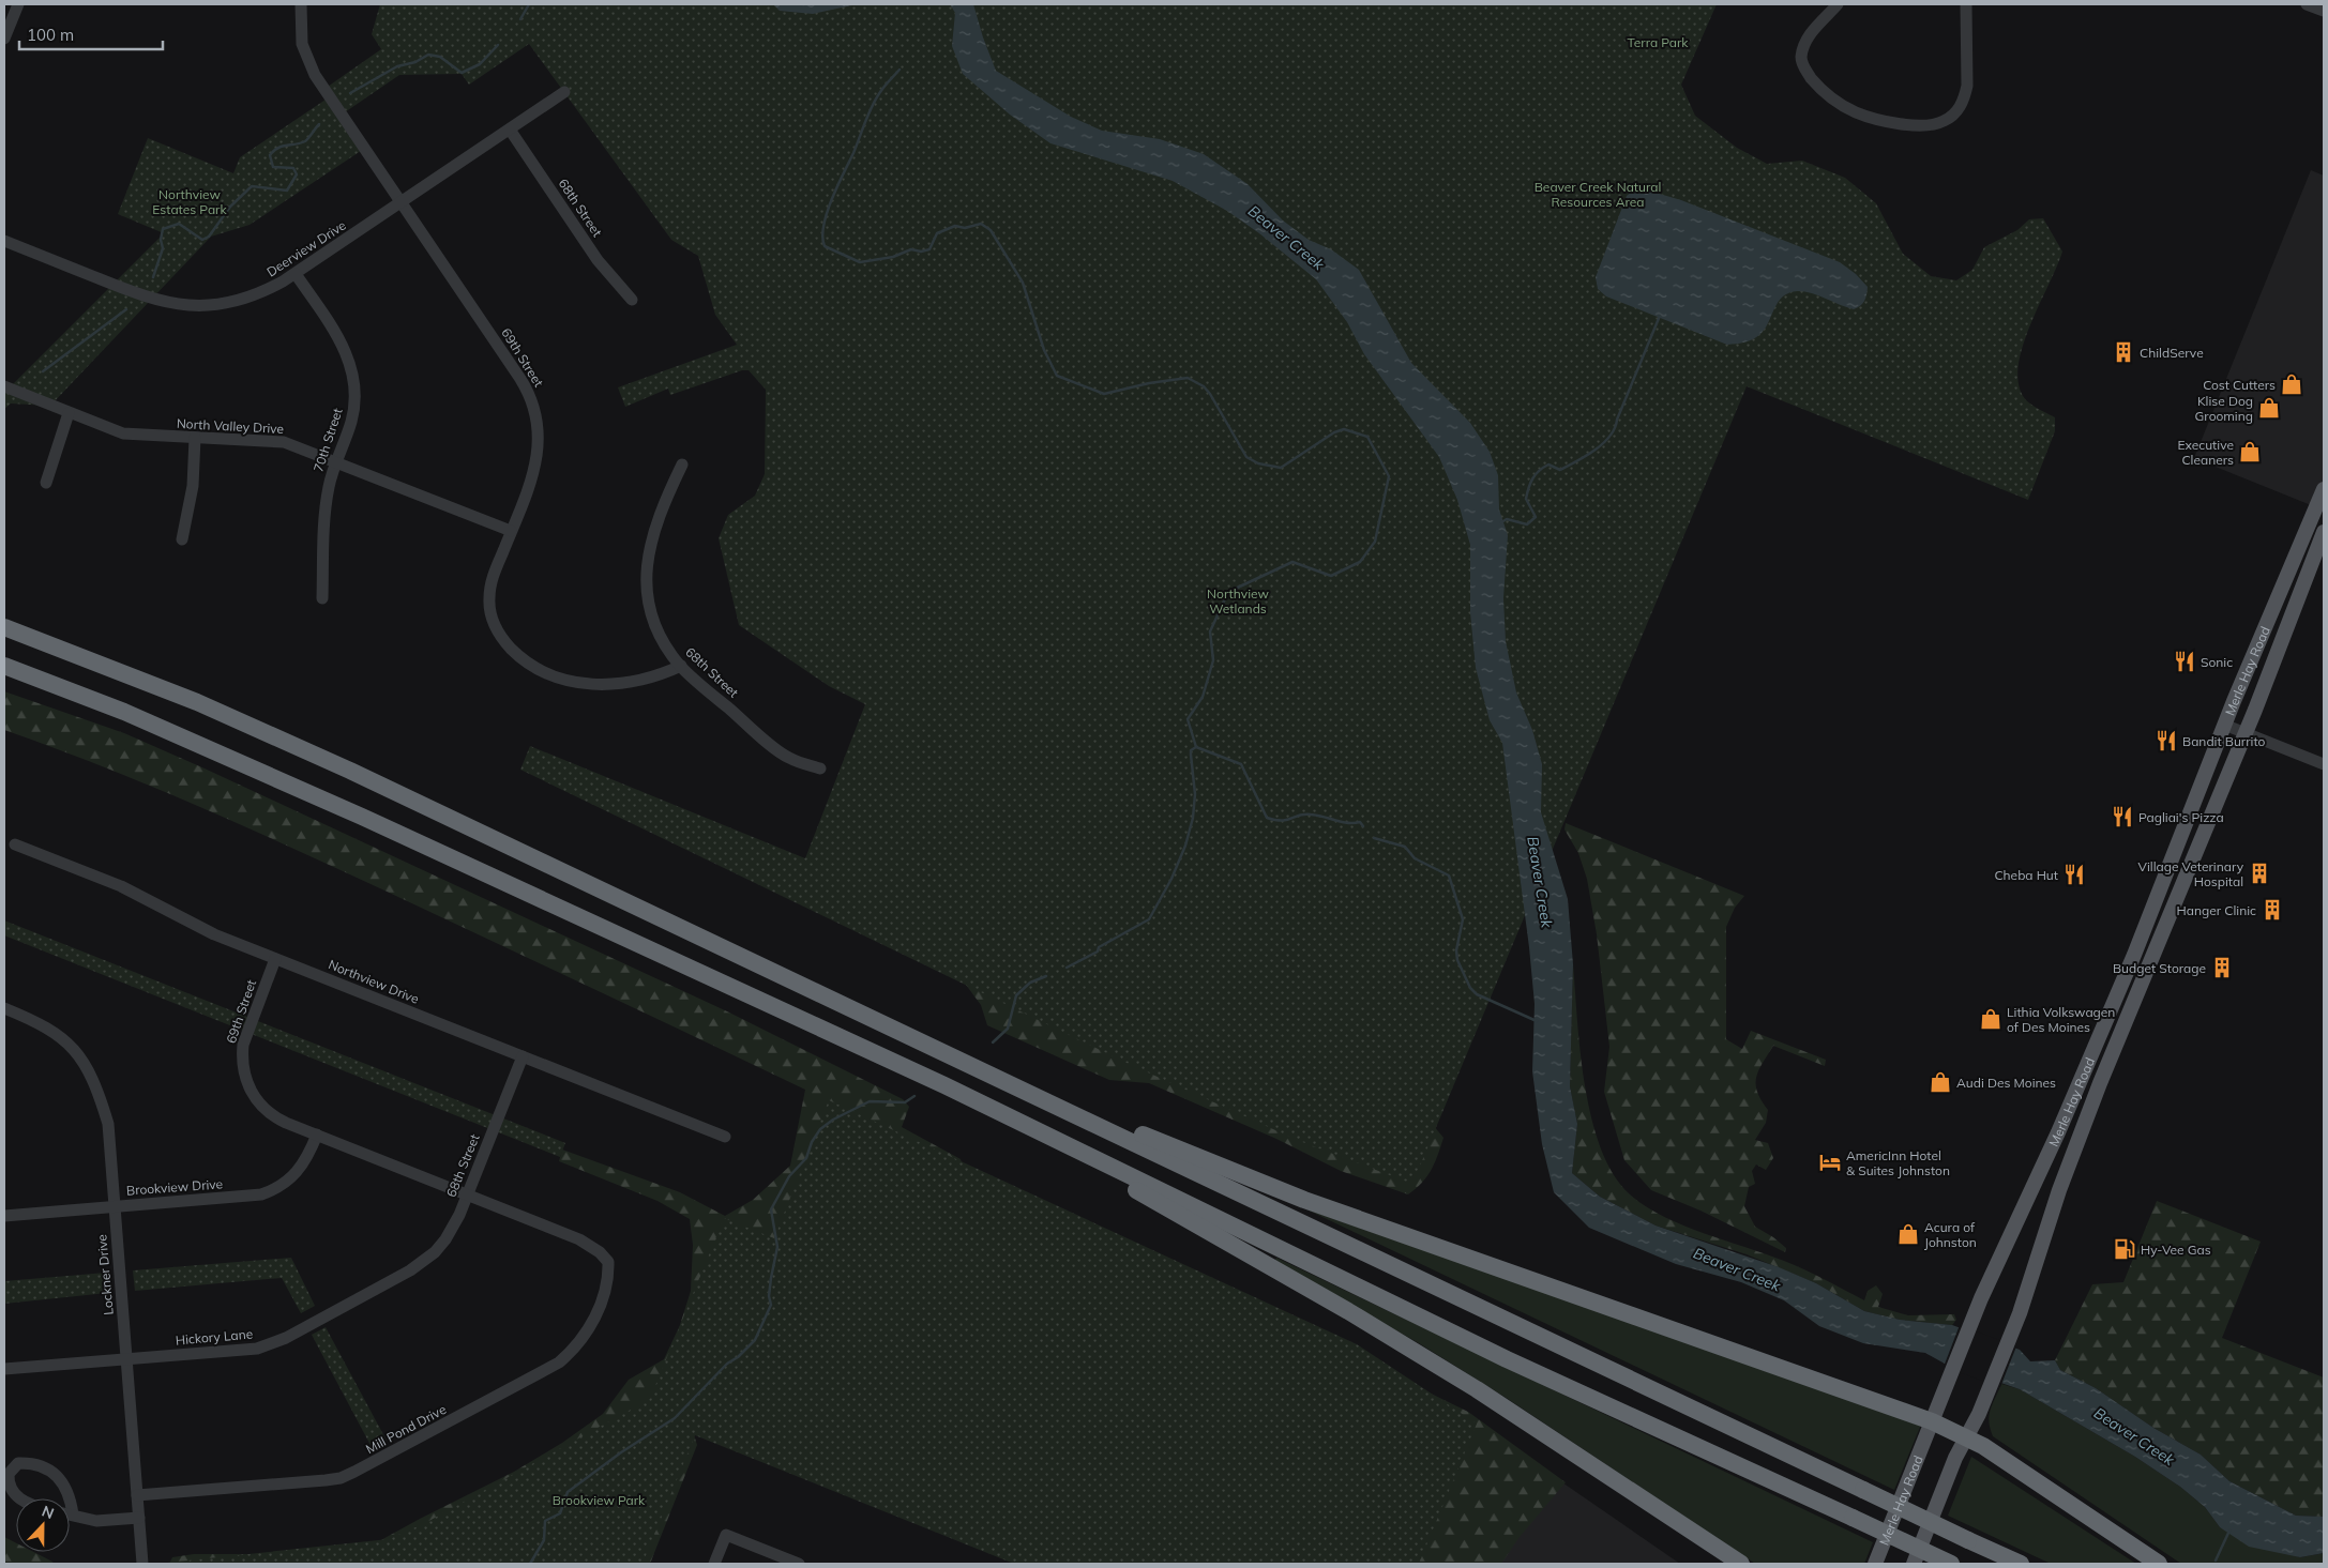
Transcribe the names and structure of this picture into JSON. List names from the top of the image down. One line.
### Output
{"streets":{"main road":["Merle Hay Road"],"street":["68th Street","Deerview Drive","69th Street","North Valley Drive","70th Street","Northview Drive","Brookview Drive","Lockner Drive","Hickory Lane","Mill Pond Drive"]},"crossings":[["68th Street","Deerview Drive"],["68th Street","69th Street"],["68th Street","Northview Drive"],["68th Street","Hickory Lane"],["68th Street","Mill Pond Drive"],["Deerview Drive","69th Street"],["Deerview Drive","70th Street"],["69th Street","North Valley Drive"],["69th Street","Northview Drive"],["69th Street","Brookview Drive"],["North Valley Drive","70th Street"],["Brookview Drive","Lockner Drive"],["Lockner Drive","Hickory Lane"],["Lockner Drive","Mill Pond Drive"]],"water":["Beaver Creek"],"parks":["Terra Park","Beaver Creek Natural Resources Area","Northview Estates Park","Northview Wetlands","Brookview Park"],"places":{"building":["ChildServe","Village Veterinary Hospital","Hanger Clinic","Budget Storage"],"shop":["Cost Cutters","Klise Dog Grooming","Executive Cleaners","Lithia Volkswagen of Des Moines","Audi Des Moines","Acura of Johnston"],"restaurant":["Sonic","Bandit Burrito","Pagliai's Pizza","Cheba Hut"],"hotel":["AmericInn Hotel & Suites Johnston"],"fuel station":["Hy-Vee Gas"]},"scale_bar":"100 m","north":"top"}
